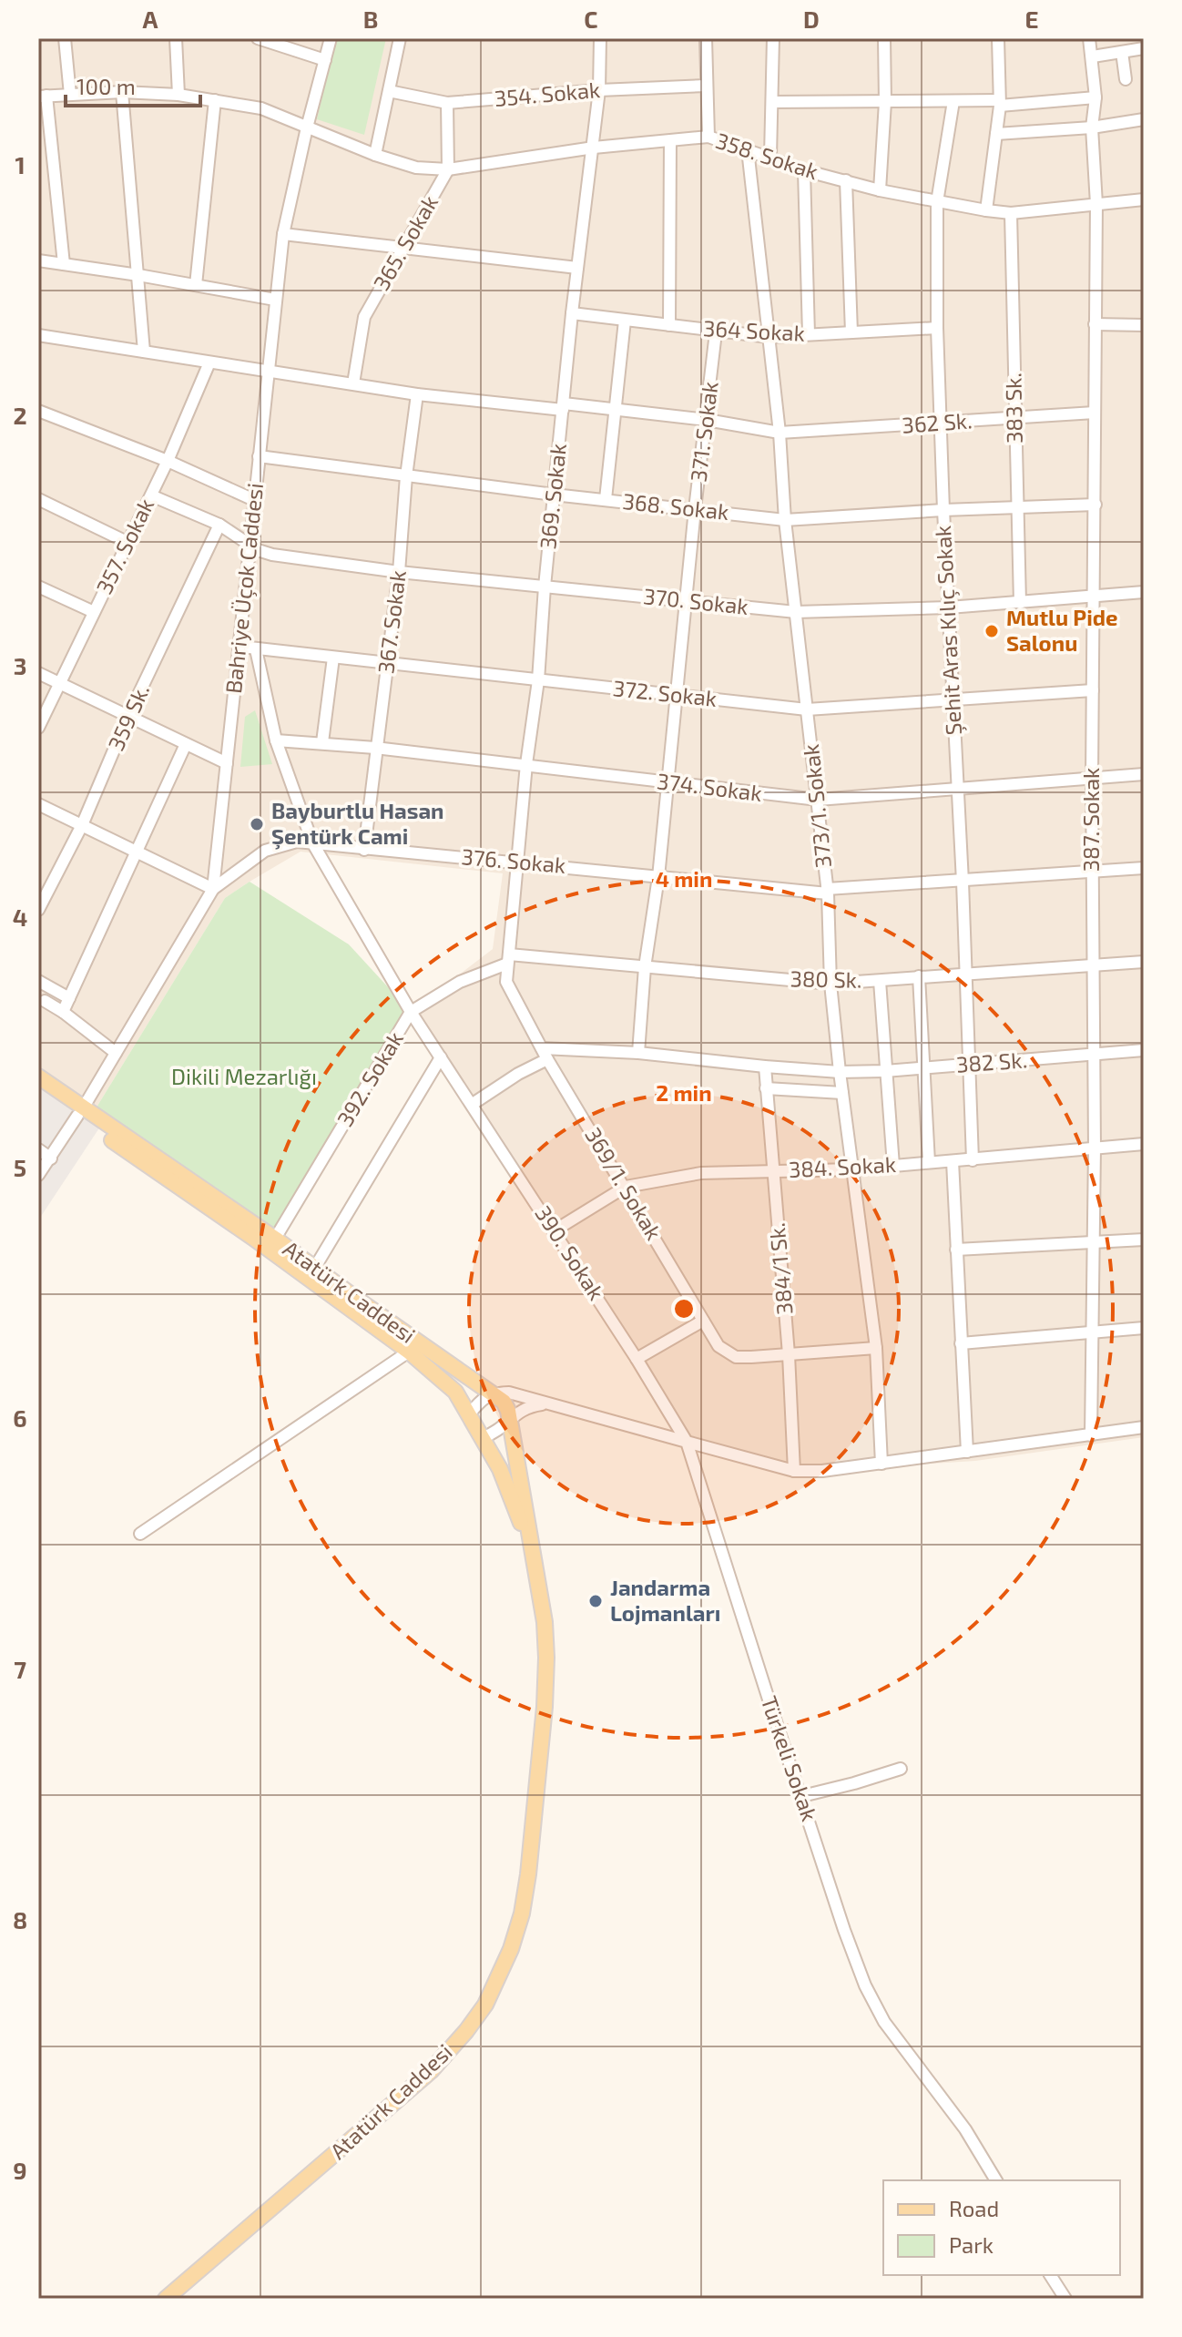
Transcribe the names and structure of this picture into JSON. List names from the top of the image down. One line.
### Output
{"streets":{"main road":["Atatürk Caddesi"],"street":["354. Sokak","358. Sokak","365. Sokak","364 Sokak","383 Sk.","362 Sk.","371. Sokak","369. Sokak","368. Sokak","357. Sokak","Bahriye Üçok Caddesi","370. Sokak","367. Sokak","Şehit Aras Kılıç Sokak","372. Sokak","359 Sk.","374. Sokak","373/1. Sokak","387. Sokak","376. Sokak","380 Sk.","382 Sk.","392. Sokak","384. Sokak","369/1. Sokak","390. Sokak","384/1 Sk.","Türkeli Sokak"]},"crossings":[["354. Sokak","365. Sokak"],["354. Sokak","369. Sokak"],["358. Sokak","365. Sokak"],["358. Sokak","383 Sk."],["358. Sokak","369. Sokak"],["358. Sokak","Bahriye Üçok Caddesi"],["358. Sokak","Şehit Aras Kılıç Sokak"],["358. Sokak","373/1. Sokak"],["358. Sokak","387. Sokak"],["365. Sokak","362 Sk."],["364 Sokak","371. Sokak"],["364 Sokak","369. Sokak"],["364 Sokak","Şehit Aras Kılıç Sokak"],["364 Sokak","373/1. Sokak"],["383 Sk.","362 Sk."],["383 Sk.","368. Sokak"],["383 Sk.","370. Sokak"],["362 Sk.","371. Sokak"],["362 Sk.","369. Sokak"],["362 Sk.","357. Sokak"],["362 Sk.","Bahriye Üçok Caddesi"],["362 Sk.","367. Sokak"],["362 Sk.","Şehit Aras Kılıç Sokak"],["362 Sk.","373/1. Sokak"],["362 Sk.","387. Sokak"],["371. Sokak","368. Sokak"],["371. Sokak","370. Sokak"],["371. Sokak","372. Sokak"],["371. Sokak","374. Sokak"],["371. Sokak","376. Sokak"],["371. Sokak","380 Sk."],["371. Sokak","382 Sk."],["369. Sokak","368. Sokak"],["369. Sokak","370. Sokak"],["369. Sokak","372. Sokak"],["369. Sokak","374. Sokak"],["369. Sokak","376. Sokak"],["369. Sokak","380 Sk."],["369. Sokak","392. Sokak"],["369. Sokak","369/1. Sokak"],["368. Sokak","Bahriye Üçok Caddesi"],["368. Sokak","367. Sokak"],["368. Sokak","Şehit Aras Kılıç Sokak"],["368. Sokak","373/1. Sokak"],["368. Sokak","387. Sokak"],["357. Sokak","370. Sokak"],["Bahriye Üçok Caddesi","370. Sokak"],["Bahriye Üçok Caddesi","372. Sokak"],["Bahriye Üçok Caddesi","376. Sokak"],["Bahriye Üçok Caddesi","Atatürk Caddesi"],["370. Sokak","367. Sokak"],["370. Sokak","Şehit Aras Kılıç Sokak"],["370. Sokak","359 Sk."],["370. Sokak","373/1. Sokak"],["370. Sokak","387. Sokak"],["367. Sokak","372. Sokak"],["367. Sokak","374. Sokak"],["367. Sokak","376. Sokak"],["Şehit Aras Kılıç Sokak","372. Sokak"],["Şehit Aras Kılıç Sokak","374. Sokak"],["Şehit Aras Kılıç Sokak","376. Sokak"],["Şehit Aras Kılıç Sokak","380 Sk."],["Şehit Aras Kılıç Sokak","382 Sk."],["Şehit Aras Kılıç Sokak","384. Sokak"],["372. Sokak","373/1. Sokak"],["372. Sokak","387. Sokak"],["372. Sokak","390. Sokak"],["374. Sokak","373/1. Sokak"],["374. Sokak","387. Sokak"],["374. Sokak","390. Sokak"],["373/1. Sokak","376. Sokak"],["373/1. Sokak","380 Sk."],["373/1. Sokak","382 Sk."],["373/1. Sokak","384. Sokak"],["373/1. Sokak","369/1. Sokak"],["387. Sokak","376. Sokak"],["387. Sokak","380 Sk."],["387. Sokak","382 Sk."],["387. Sokak","384. Sokak"],["376. Sokak","390. Sokak"],["380 Sk.","392. Sokak"],["380 Sk.","369/1. Sokak"],["382 Sk.","369/1. Sokak"],["382 Sk.","384/1 Sk."],["392. Sokak","369/1. Sokak"],["392. Sokak","390. Sokak"],["392. Sokak","Atatürk Caddesi"],["384. Sokak","369/1. Sokak"],["384. Sokak","390. Sokak"],["384. Sokak","384/1 Sk."],["369/1. Sokak","384/1 Sk."],["390. Sokak","Türkeli Sokak"]],"parks":["Dikili Mezarlığı"],"places":["Mutlu Pide Salonu","Bayburtlu Hasan Şentürk Cami","Jandarma Lojmanları"],"legend":["Road","Park"],"scale_bar":"100 m","grid":{"columns":["A","B","C","D","E"],"rows":["1","2","3","4","5","6","7","8","9"]},"rings":["4 min","2 min"]}
